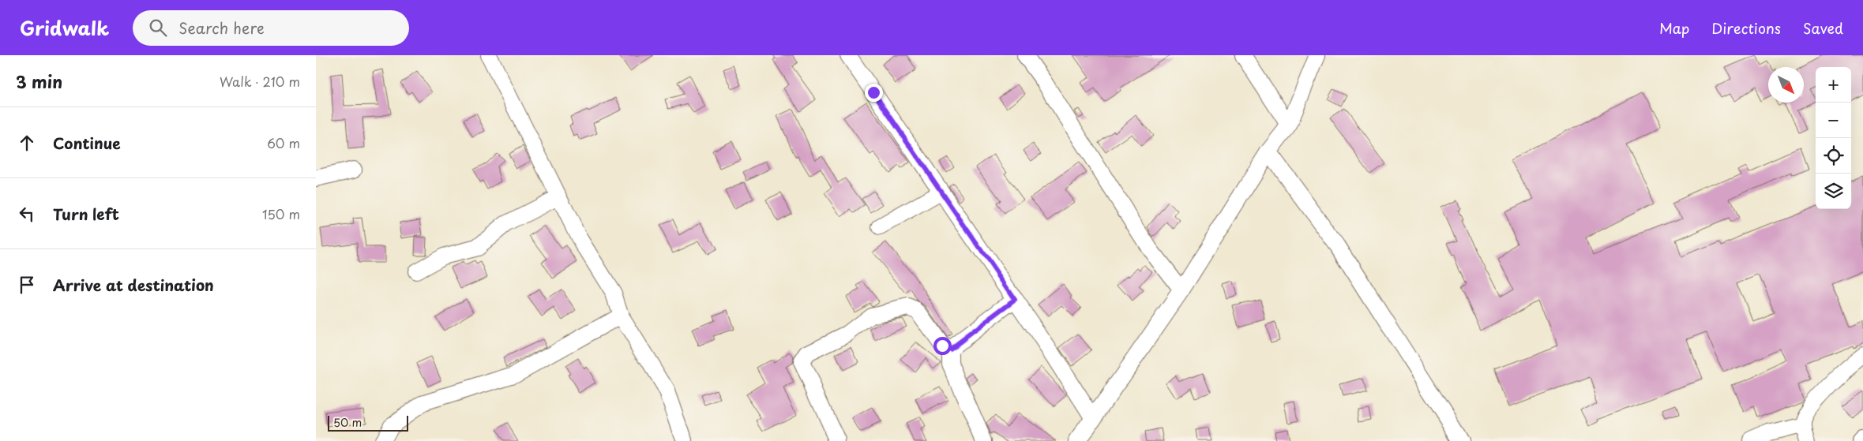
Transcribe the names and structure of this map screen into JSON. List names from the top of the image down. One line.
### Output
{"scale_bar":"50 m","north":"bottom right","page":{"header":"Gridwalk","search":"Search here","nav":["Map","Directions","Saved"],"heading":["3 min","Walk · 210 m"],"map_buttons":["+","−"],"list":[["Continue","60 m"],["Turn left","150 m"],"Arrive at destination"],"scale":"50 m"}}
